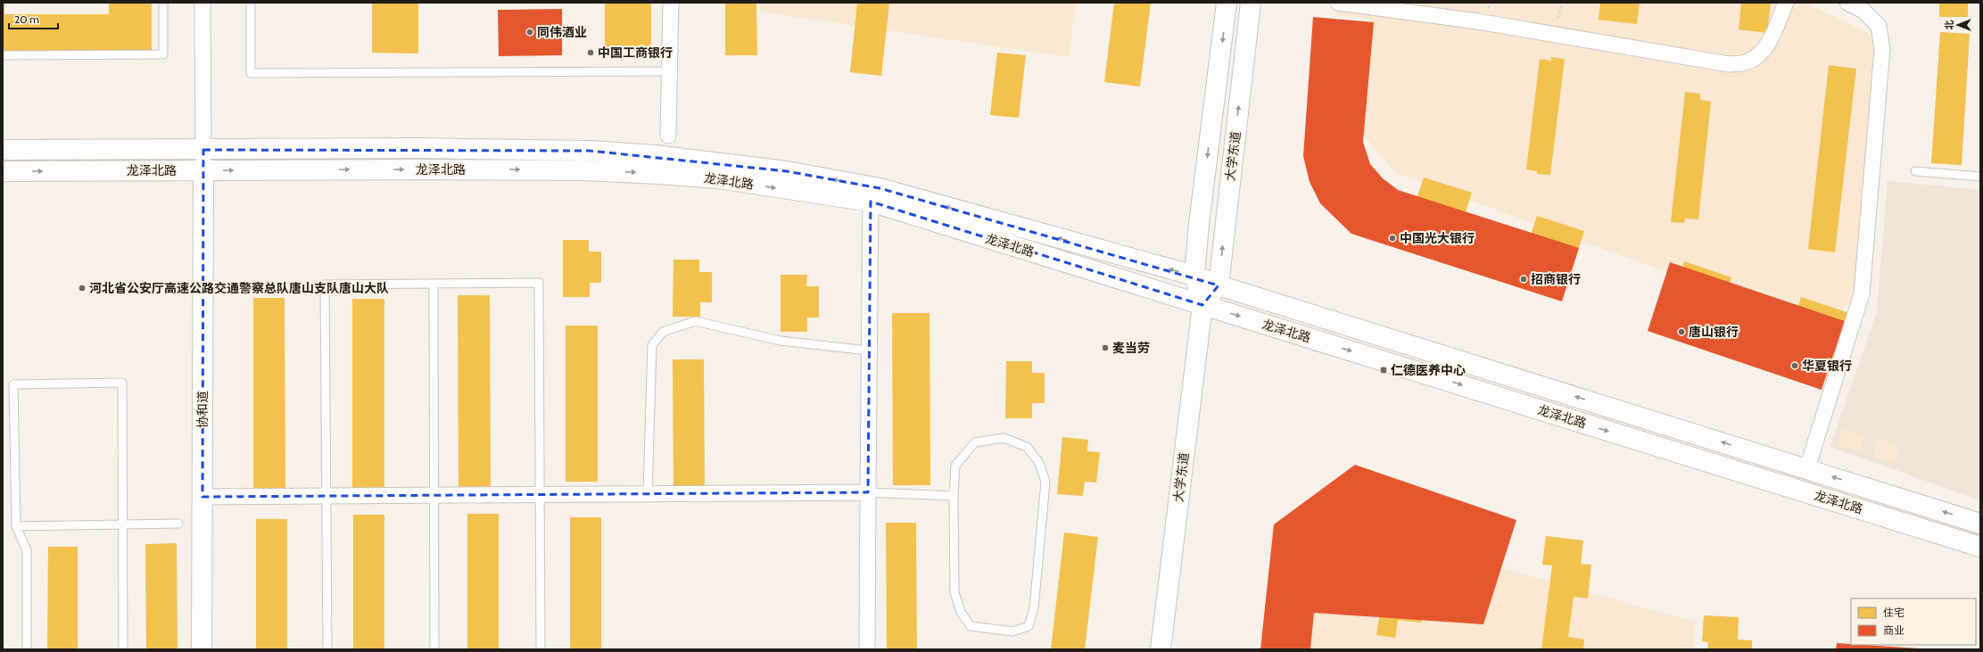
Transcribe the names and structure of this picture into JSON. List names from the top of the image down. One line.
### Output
{"streets":{"main road":["大学东道","龙泽北路","协和道"]},"crossings":[["大学东道","龙泽北路"],["龙泽北路","协和道"]],"places":{"other":["同伟酒业","中国工商银行","中国光大银行","招商银行","河北省公安厅高速公路交通警察总队唐山支队唐山大队","唐山银行","麦当劳","华夏银行"],"transit":["仁德医养中心"]},"legend":["住宅","商业"],"scale_bar":"20 m","north":"left"}
